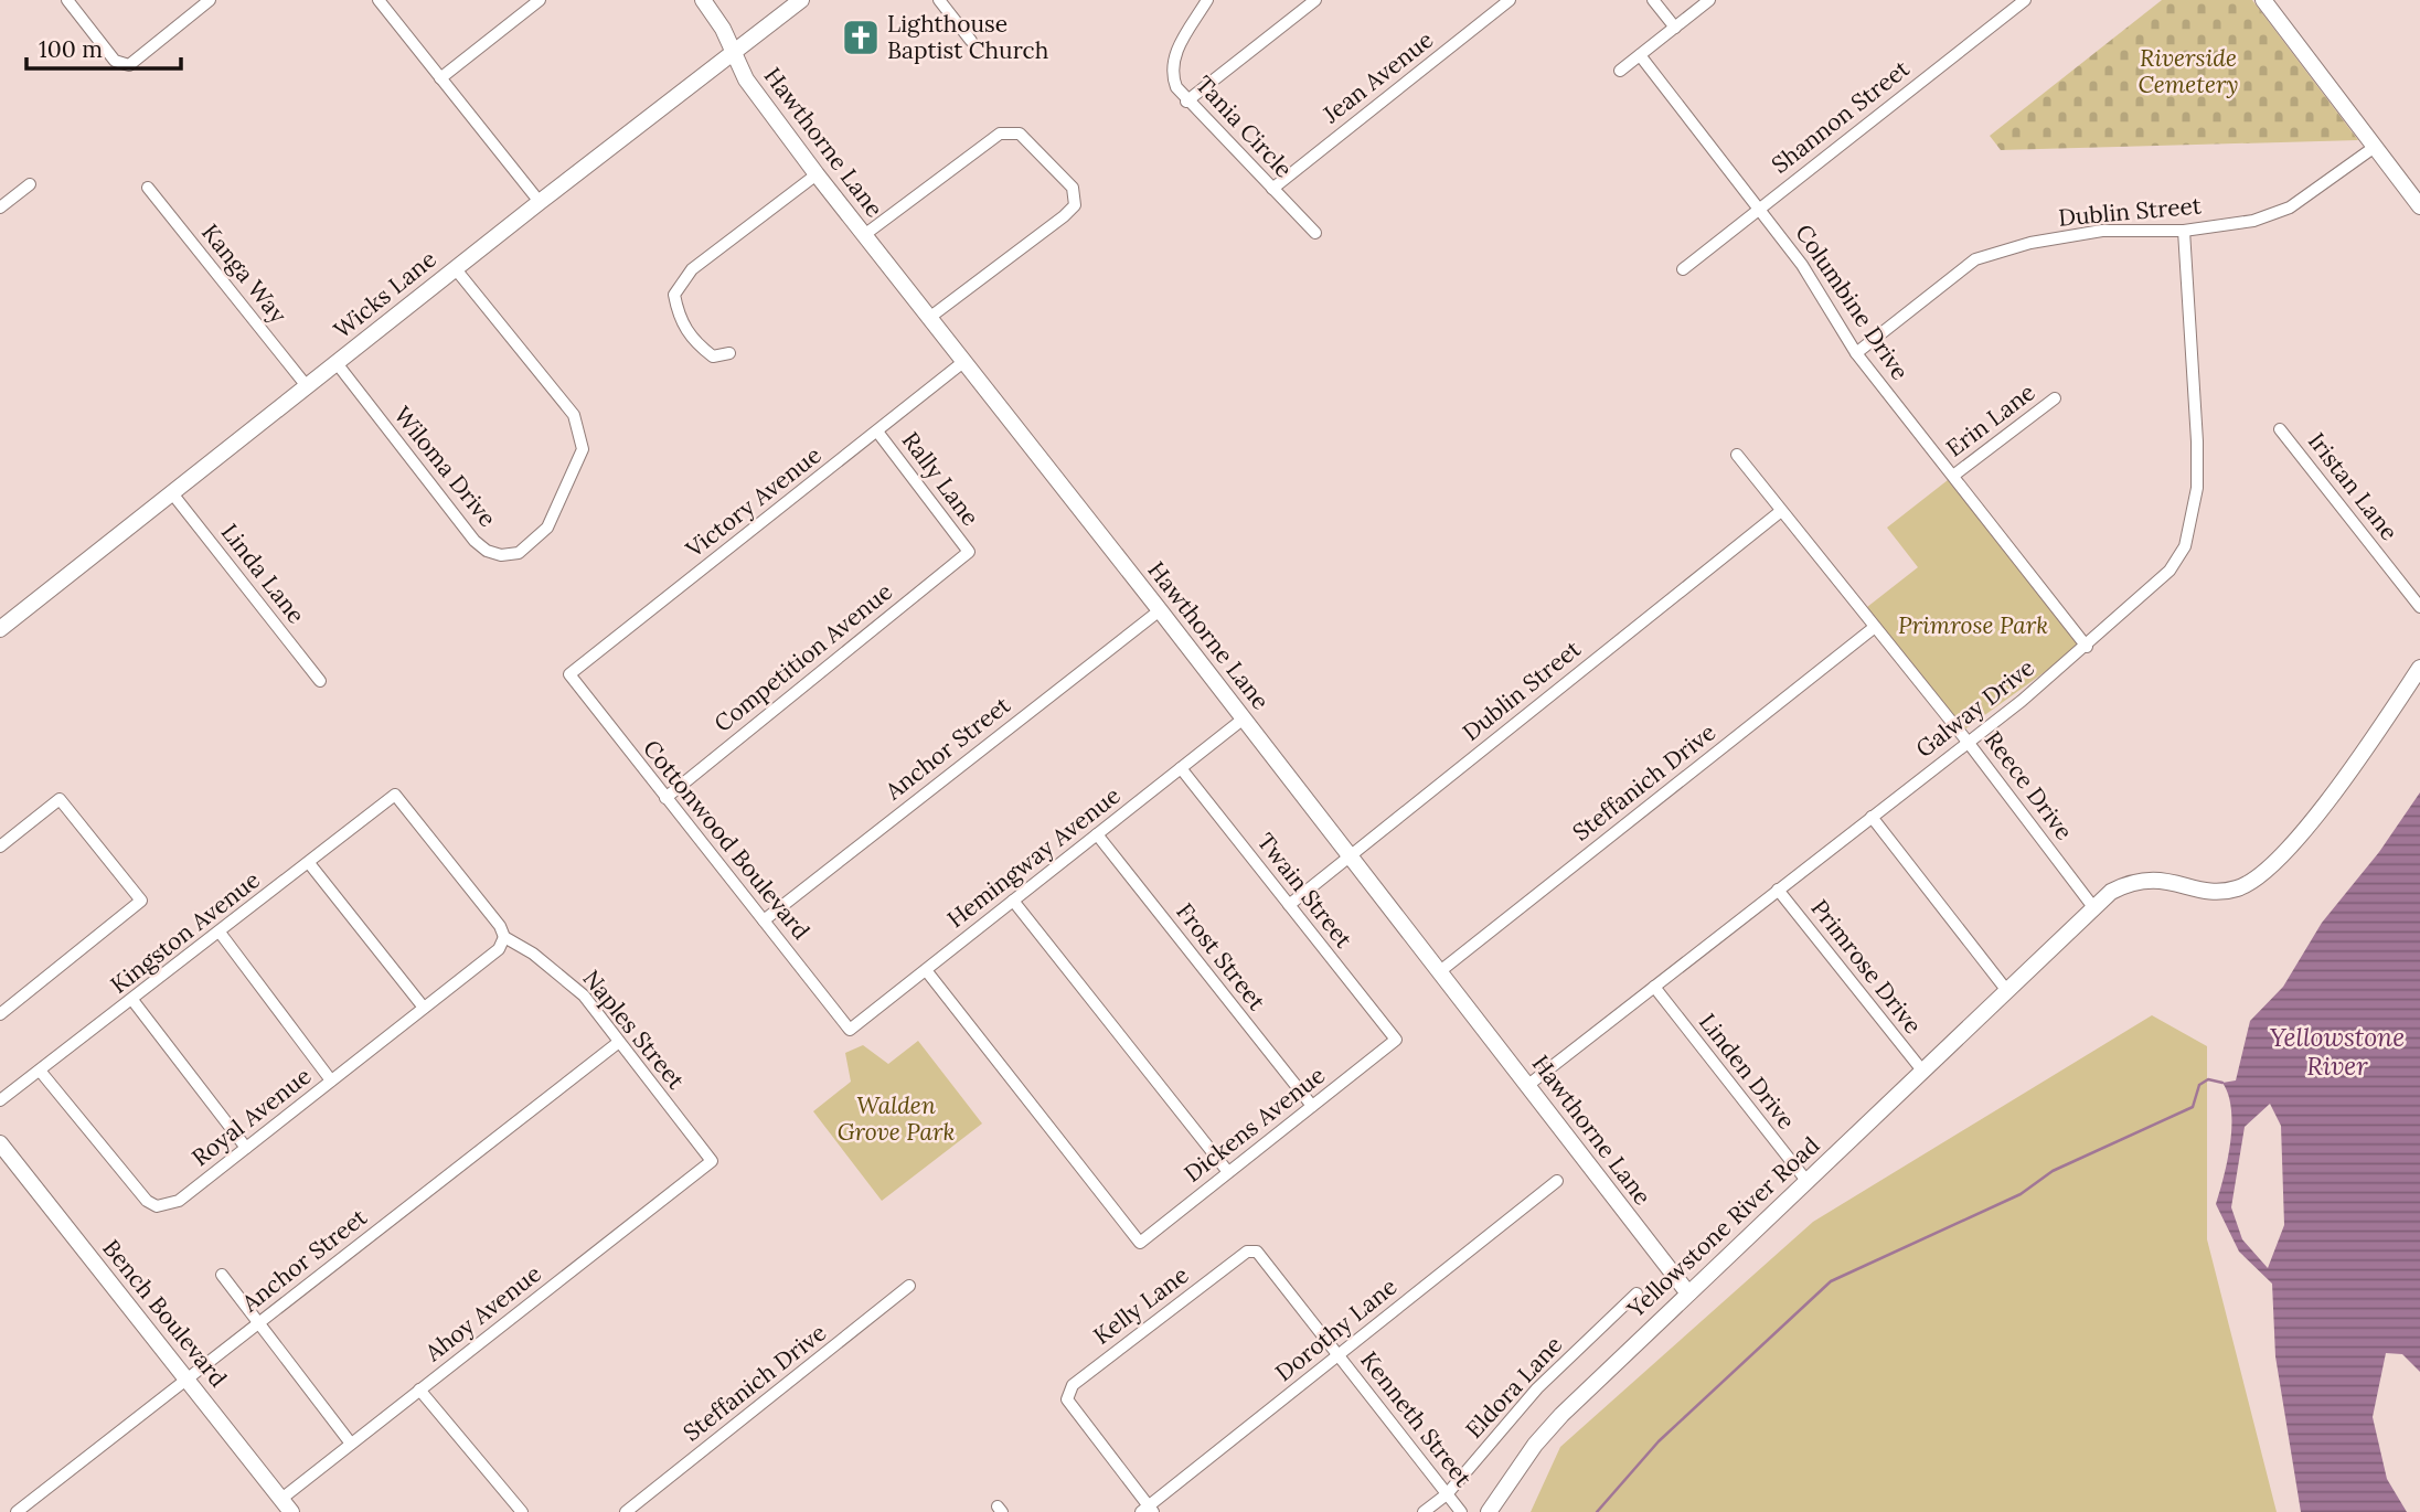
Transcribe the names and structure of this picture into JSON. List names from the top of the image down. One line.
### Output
{"streets":{"street":["Jean Avenue","Shannon Street","Tania Circle","Hawthorne Lane","Dublin Street","Kanga Way","Wicks Lane","Columbine Drive","Erin Lane","Wiloma Drive","Rally Lane","Iristan Lane","Victory Avenue","Linda Lane","Competition Avenue","Galway Drive","Anchor Street","Steffanich Drive","Reece Drive","Cottonwood Boulevard","Hemingway Avenue","Twain Street","Kingston Avenue","Frost Street","Primrose Drive","Naples Street","Linden Drive","Royal Avenue","Dickens Avenue","Yellowstone River Road","Kelly Lane","Bench Boulevard","Ahoy Avenue","Dorothy Lane","Eldora Lane","Kenneth Street"]},"crossings":[["Jean Avenue","Tania Circle"],["Shannon Street","Columbine Drive"],["Hawthorne Lane","Dublin Street"],["Hawthorne Lane","Wicks Lane"],["Hawthorne Lane","Victory Avenue"],["Hawthorne Lane","Galway Drive"],["Hawthorne Lane","Anchor Street"],["Hawthorne Lane","Steffanich Drive"],["Hawthorne Lane","Hemingway Avenue"],["Hawthorne Lane","Yellowstone River Road"],["Dublin Street","Columbine Drive"],["Dublin Street","Galway Drive"],["Dublin Street","Reece Drive"],["Dublin Street","Twain Street"],["Kanga Way","Wicks Lane"],["Wicks Lane","Wiloma Drive"],["Wicks Lane","Linda Lane"],["Columbine Drive","Erin Lane"],["Columbine Drive","Galway Drive"],["Rally Lane","Victory Avenue"],["Rally Lane","Competition Avenue"],["Victory Avenue","Cottonwood Boulevard"],["Competition Avenue","Cottonwood Boulevard"],["Galway Drive","Reece Drive"],["Galway Drive","Primrose Drive"],["Galway Drive","Linden Drive"],["Anchor Street","Cottonwood Boulevard"],["Anchor Street","Naples Street"],["Anchor Street","Bench Boulevard"],["Steffanich Drive","Reece Drive"],["Reece Drive","Yellowstone River Road"],["Cottonwood Boulevard","Hemingway Avenue"],["Hemingway Avenue","Twain Street"],["Hemingway Avenue","Frost Street"],["Hemingway Avenue","Dickens Avenue"],["Twain Street","Dickens Avenue"],["Kingston Avenue","Naples Street"],["Kingston Avenue","Royal Avenue"],["Frost Street","Dickens Avenue"],["Primrose Drive","Yellowstone River Road"],["Naples Street","Royal Avenue"],["Naples Street","Ahoy Avenue"],["Linden Drive","Yellowstone River Road"],["Kelly Lane","Dorothy Lane"],["Kelly Lane","Kenneth Street"],["Bench Boulevard","Ahoy Avenue"],["Dorothy Lane","Kenneth Street"],["Eldora Lane","Kenneth Street"]],"water":["Yellowstone River"],"parks":["Riverside Cemetery","Primrose Park","Walden Grove Park"],"places":{"church":["Lighthouse Baptist Church"]},"scale_bar":"100 m"}
